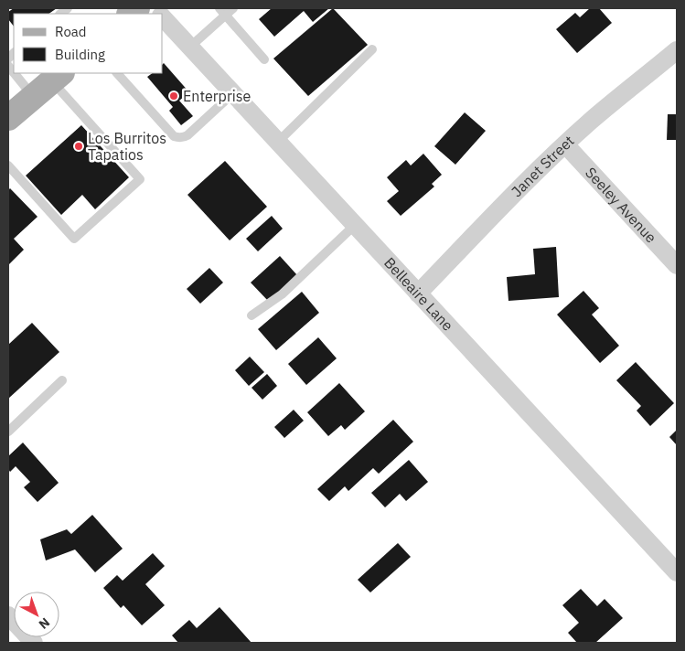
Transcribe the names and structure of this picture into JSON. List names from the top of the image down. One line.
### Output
{"streets":{"street":["Janet Street","Seeley Avenue","Belleaire Lane"]},"crossings":[["Janet Street","Seeley Avenue"],["Janet Street","Belleaire Lane"]],"places":["Enterprise","Los Burritos Tapatios"],"legend":["Road","Building"],"north":"bottom right"}
